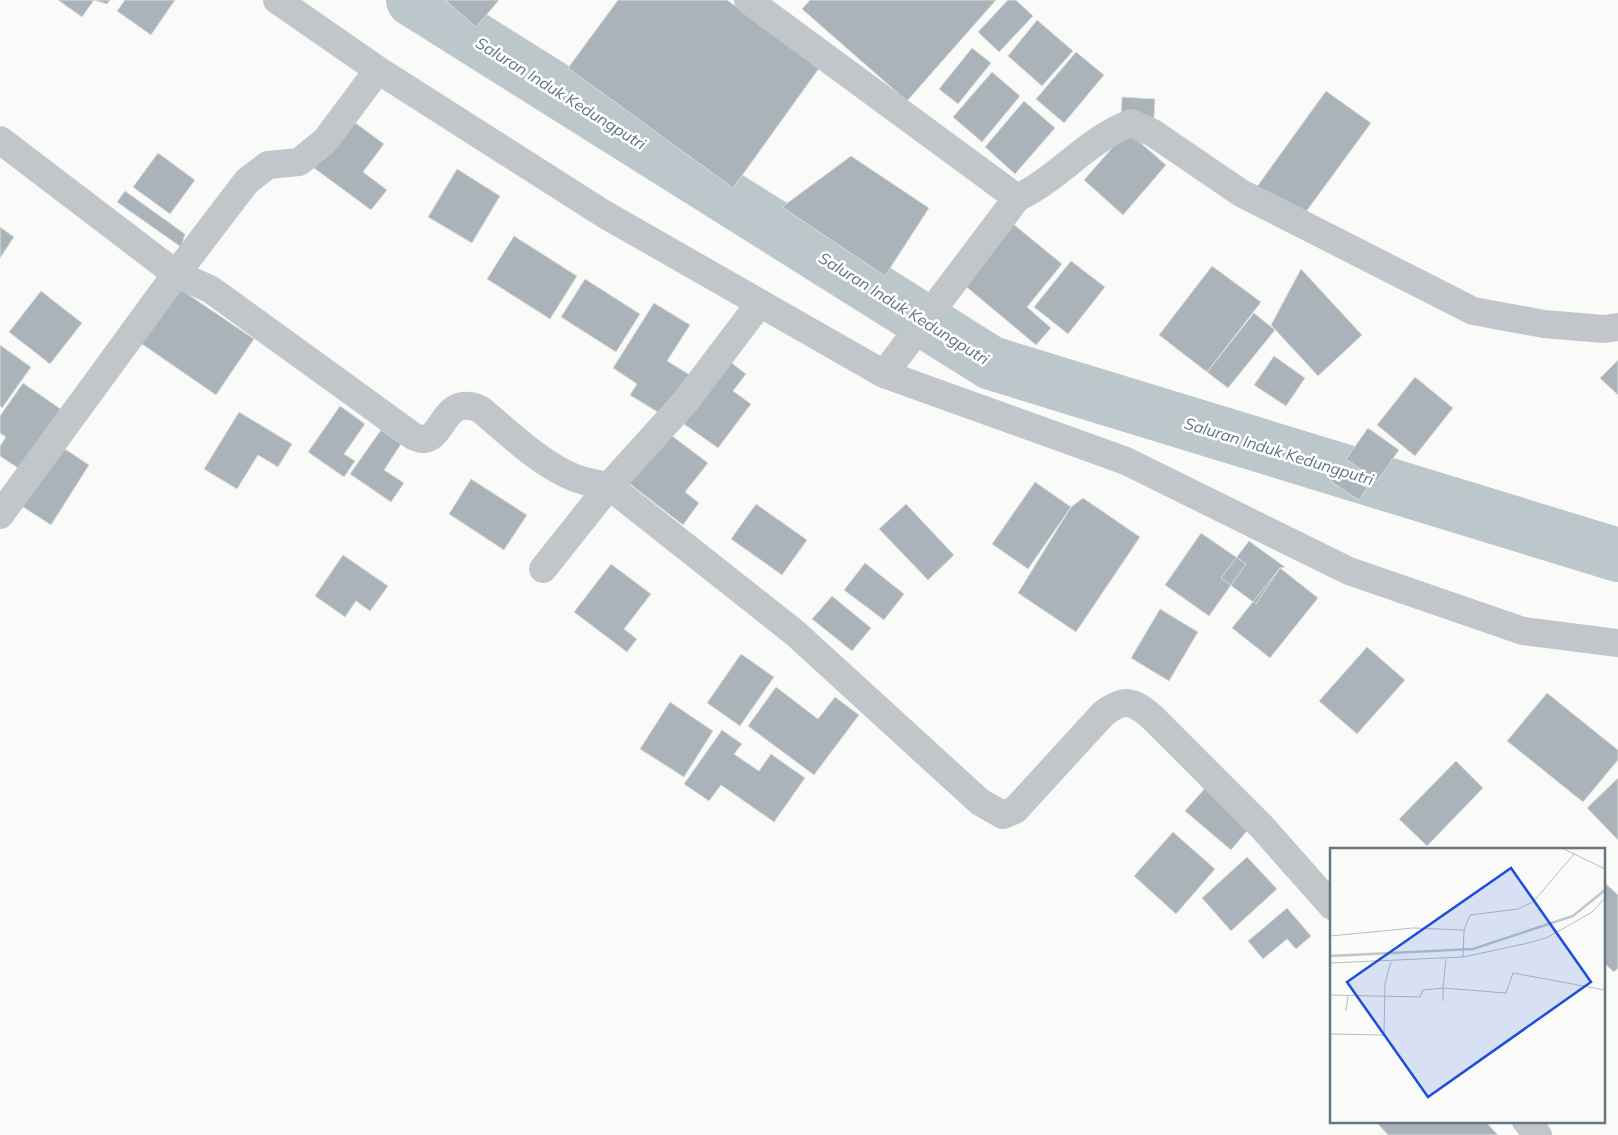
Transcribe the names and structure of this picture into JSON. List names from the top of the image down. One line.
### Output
{"water":["Saluran Induk Kedungputri"]}
